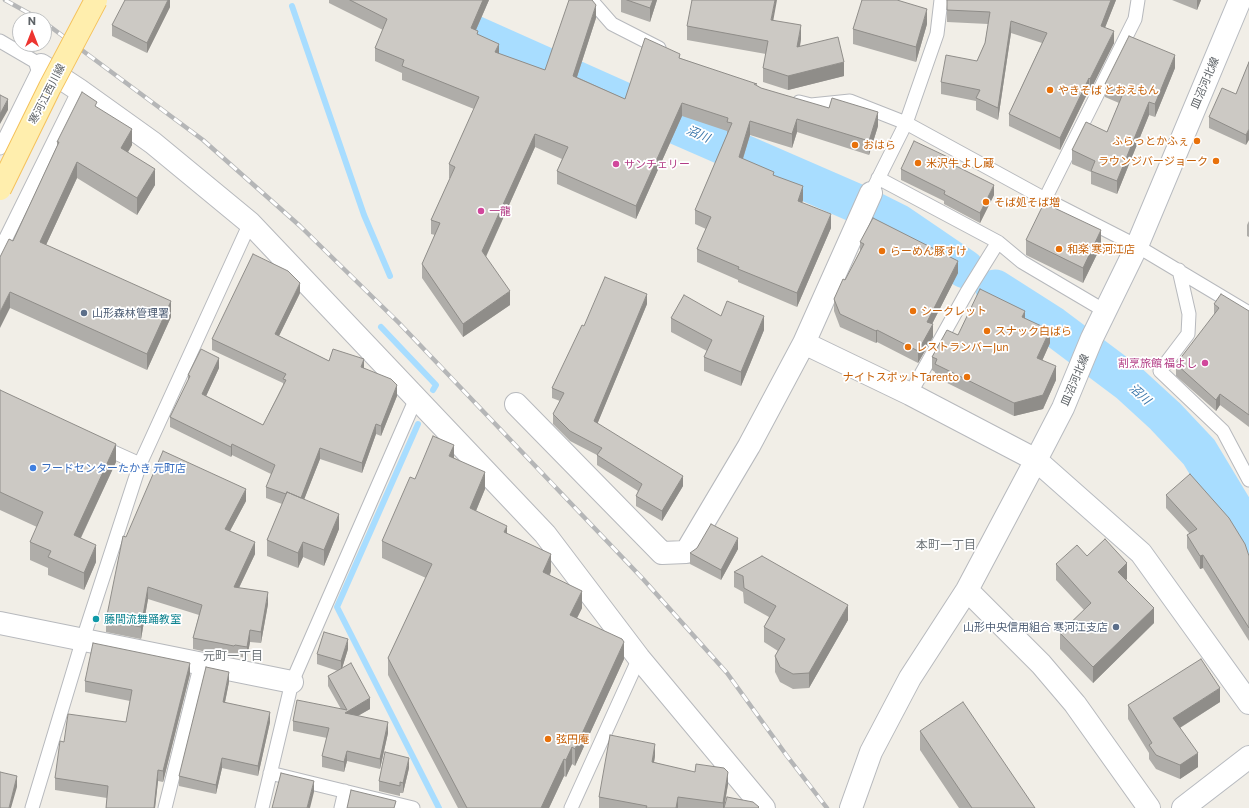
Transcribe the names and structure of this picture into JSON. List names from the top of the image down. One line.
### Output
{"streets":{"main road":["寒河江西川線"],"street":["皿沼河北線"]},"districts":["本町一丁目","元町一丁目"],"water":["沼川"],"places":["やきそば とおえもん","ふらっとかふぇ","おはら","ラウンジバージョーク","米沢牛 よし蔵","サンチェリー","そば処そば増","一龍","和楽 寒河江店","らーめん豚すけ","シークレット","山形森林管理署","スナック白ばら","レストランバーJun","割烹旅館 福よし","ナイトスポットTarento","フードセンターたかき 元町店","藤間流舞踊教室","山形中央信用組合 寒河江支店","弦円庵"],"north":"top"}
